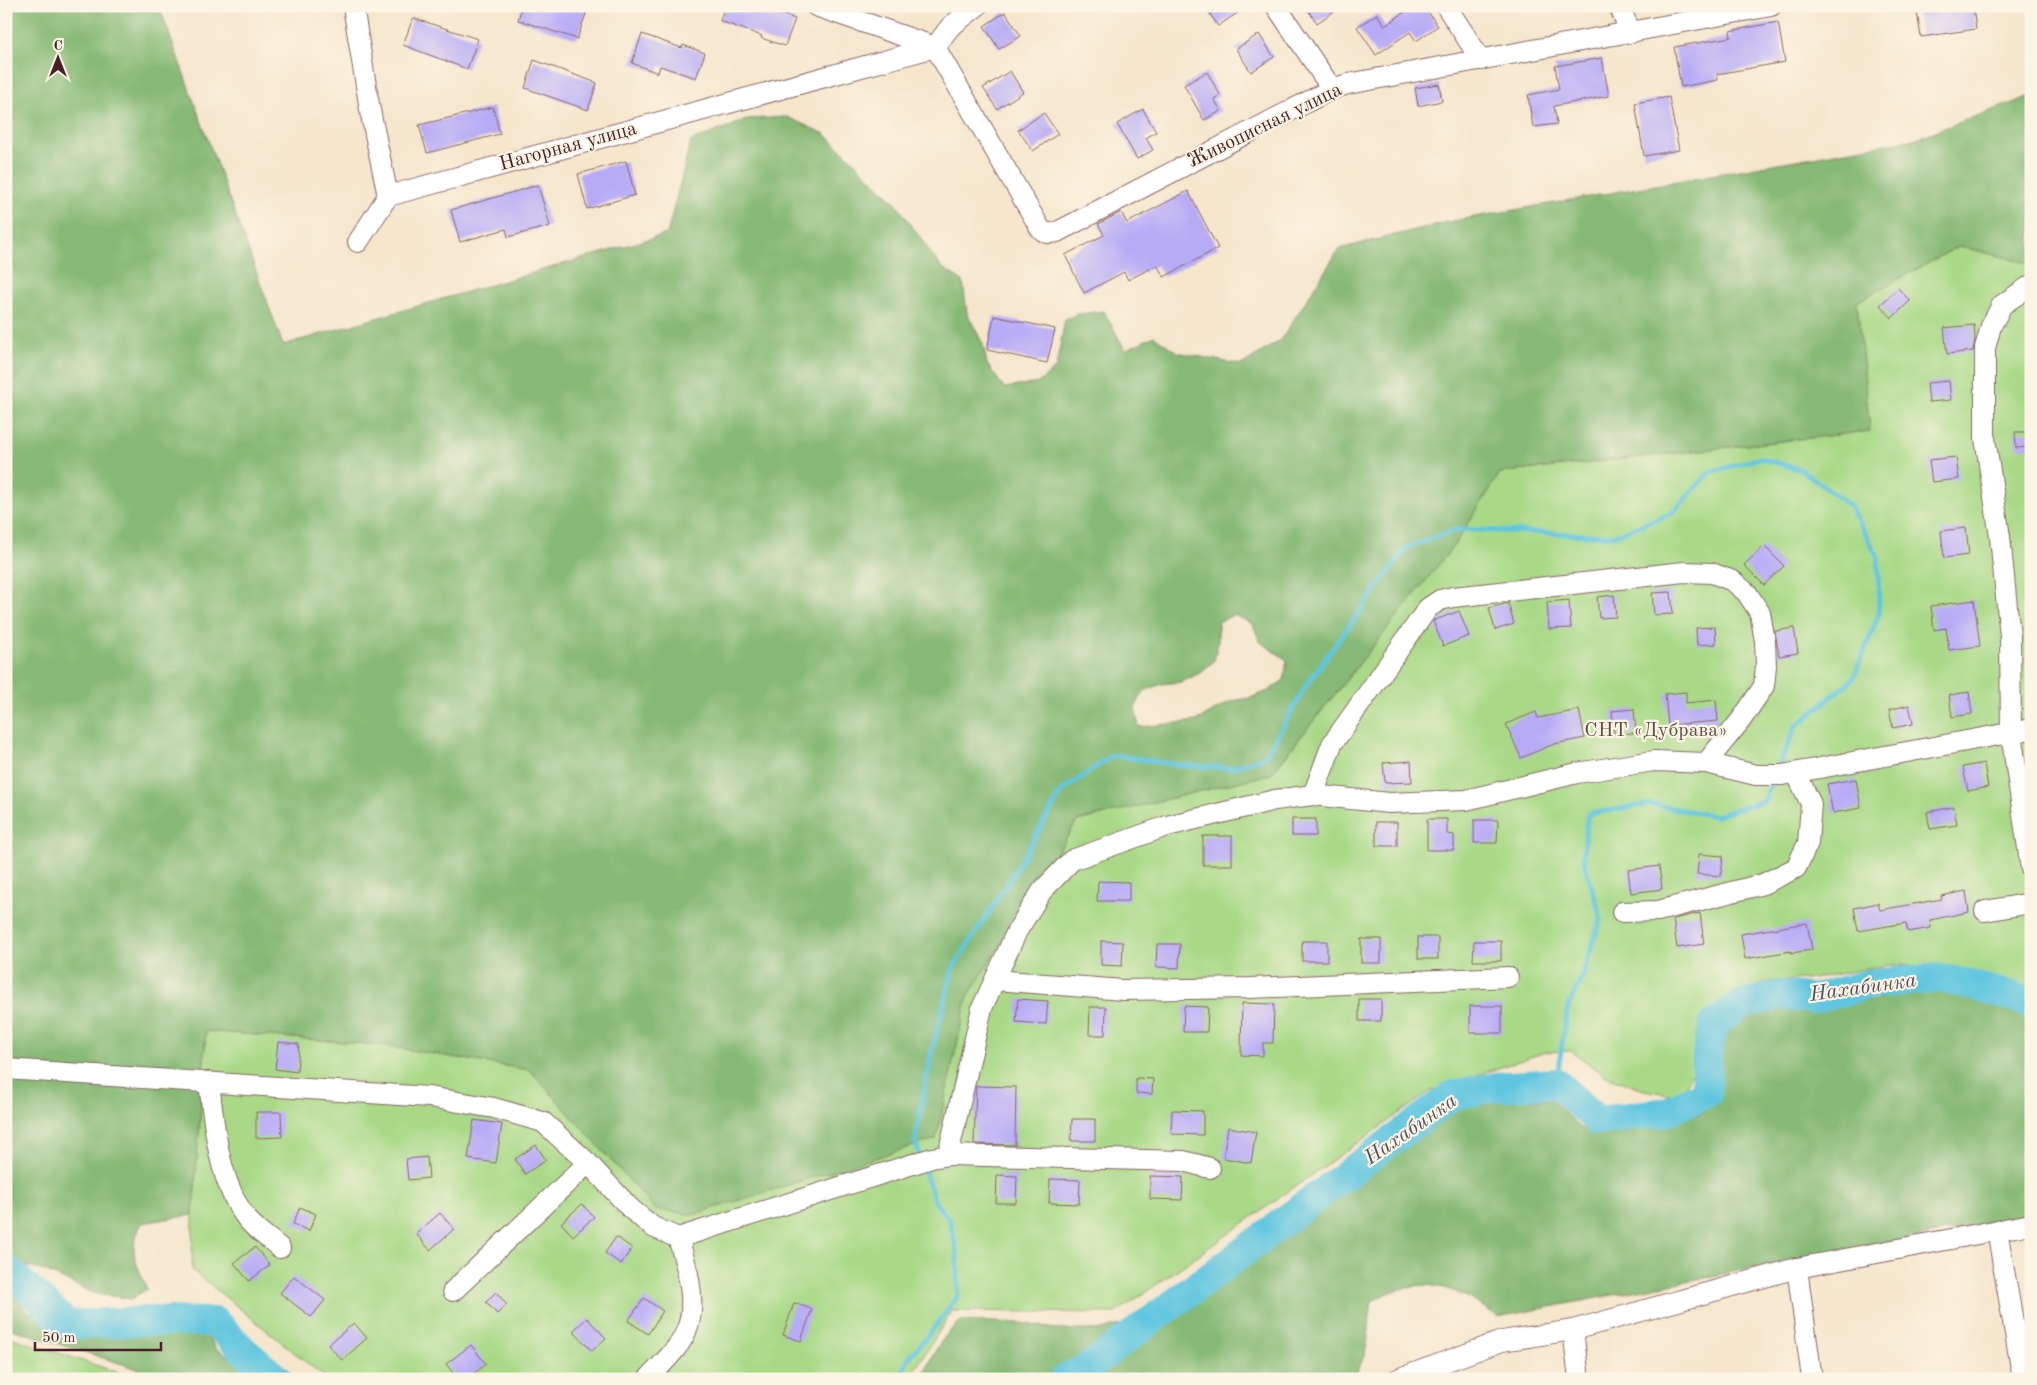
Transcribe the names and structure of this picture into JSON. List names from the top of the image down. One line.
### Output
{"streets":{"street":["Живописная улица","Нагорная улица"]},"crossings":[["Живописная улица","Нагорная улица"]],"water":["Нахабинка"],"parks":["СНТ «Дубрава»"],"scale_bar":"50 m","north":"top"}
